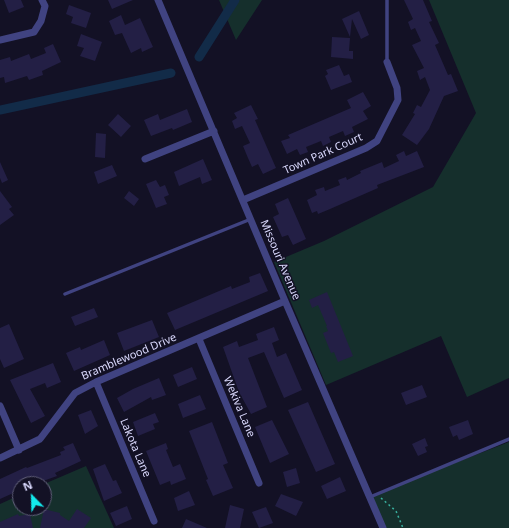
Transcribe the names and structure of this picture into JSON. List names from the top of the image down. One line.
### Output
{"streets":{"street":["Town Park Court","Missouri Avenue","Bramblewood Drive","Wekiva Lane","Lakota Lane"]},"crossings":[["Town Park Court","Missouri Avenue"],["Missouri Avenue","Bramblewood Drive"],["Bramblewood Drive","Wekiva Lane"],["Bramblewood Drive","Lakota Lane"]],"north":"top left"}
